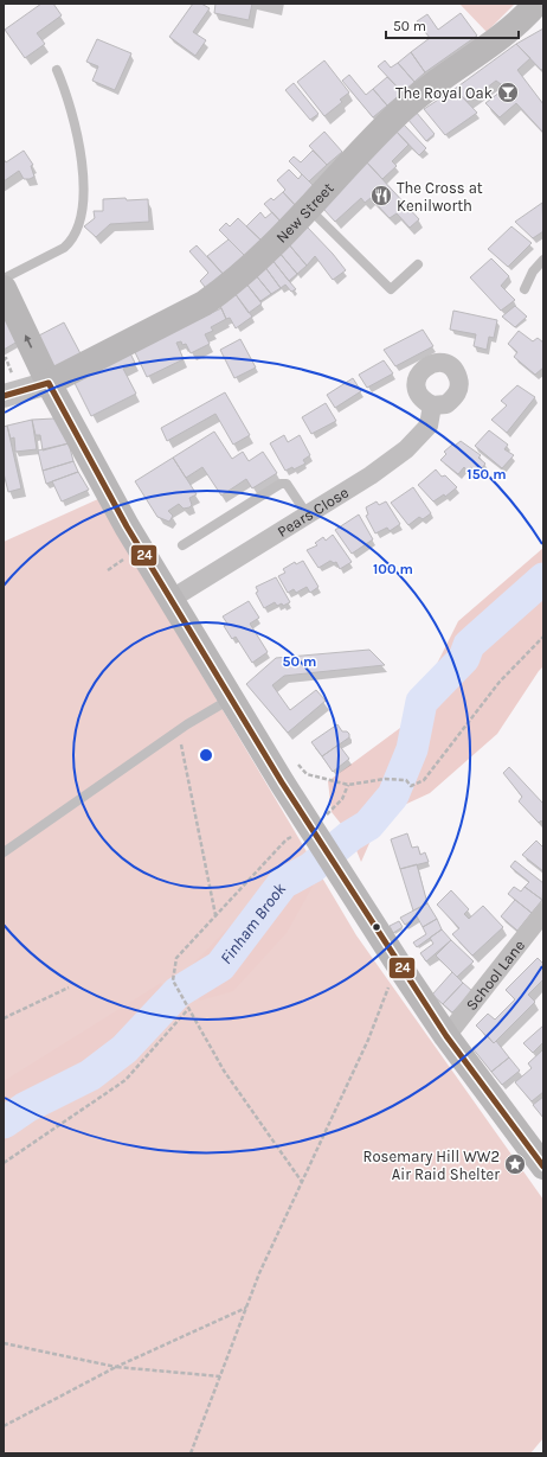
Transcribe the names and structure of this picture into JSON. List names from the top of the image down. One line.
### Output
{"streets":{"main road":["New Street"],"street":["Pears Close","School Lane"]},"water":["Finham Brook"],"places":{"bar":["The Royal Oak"],"restaurant":["The Cross at Kenilworth"],"place":["Rosemary Hill WW2 Air Raid Shelter"]},"lines":["transit line 24"],"scale_bar":"50 m","rings":["150 m","100 m","50 m"]}
